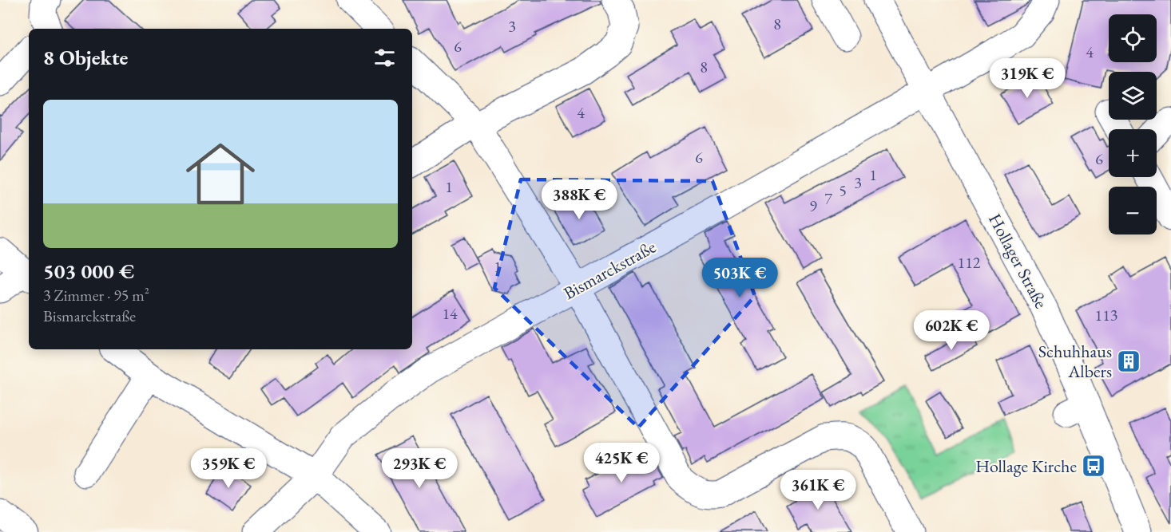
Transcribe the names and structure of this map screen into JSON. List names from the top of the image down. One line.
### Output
{"streets":{"street":["Hollager Straße","Bismarckstraße"]},"crossings":[["Hollager Straße","Bismarckstraße"]],"places":{"building":["Schuhhaus Albers"],"bus stop":["Hollage Kirche"]},"house_numbers":["8","3","6","4","8","4","6","6","1","3","1","5","7","9","112","1","14","113"],"page":{"map_buttons":["+","−"],"heading":"8 Objekte","price":["319K €","388K €","503K €","602K €","425K €","359K €","293K €","361K €"],"list":[{"name":"503 000 €","note":"3 Zimmer · 95 m² · Bismarckstraße"}]}}
